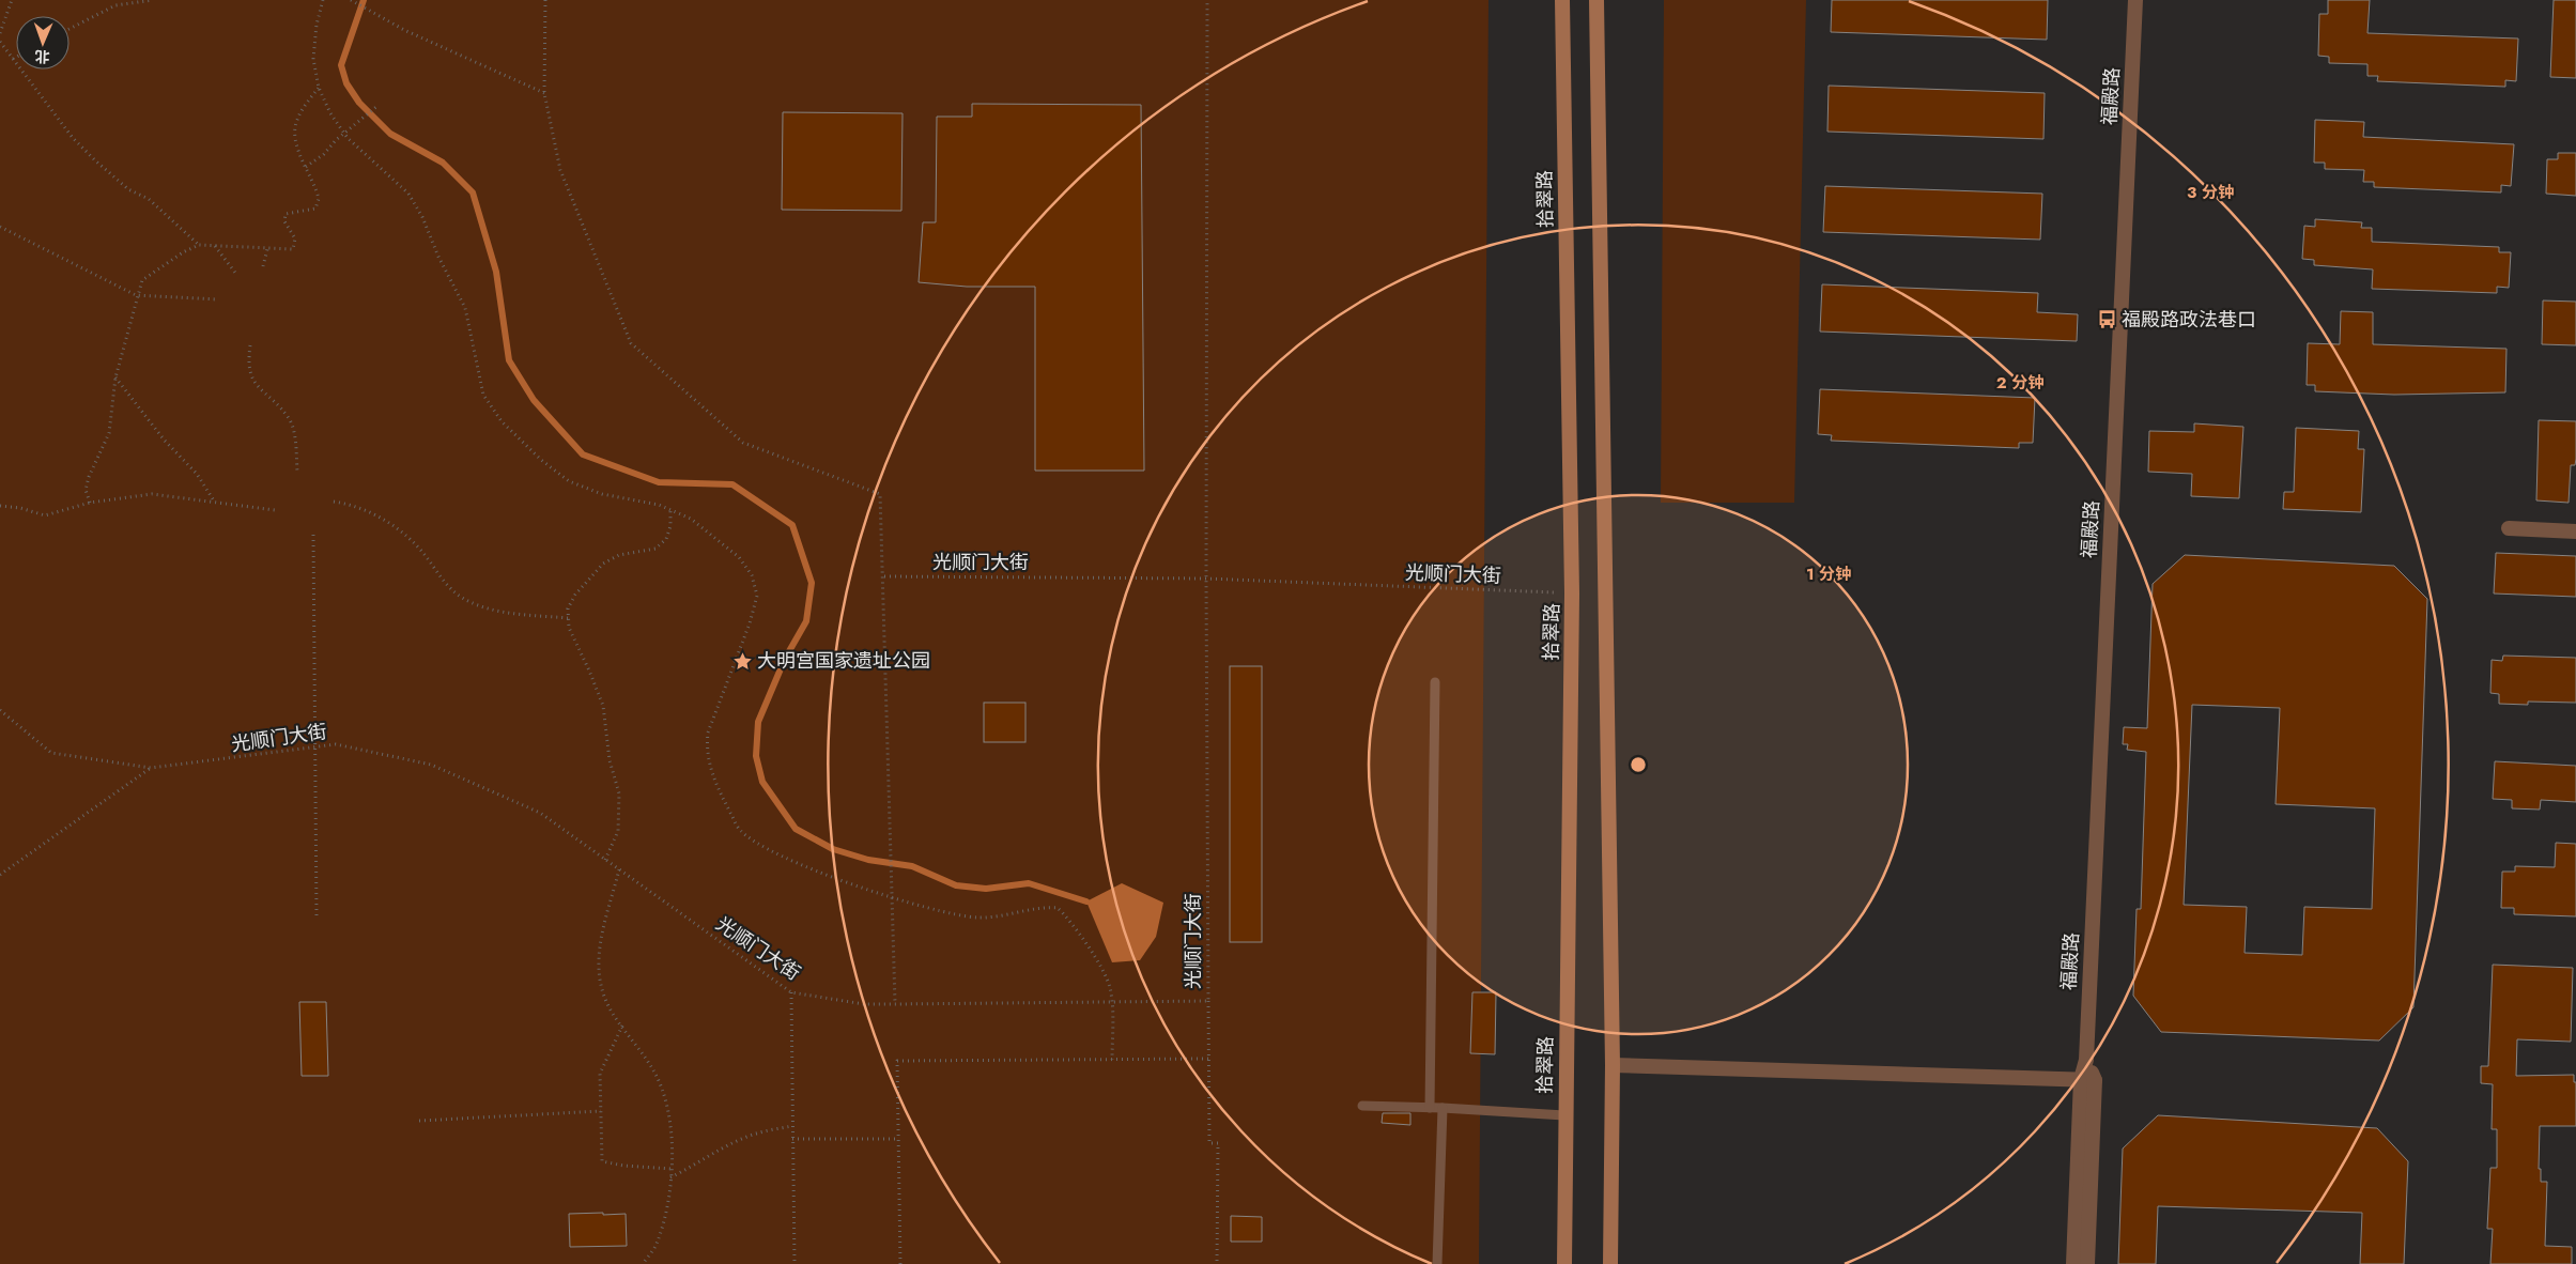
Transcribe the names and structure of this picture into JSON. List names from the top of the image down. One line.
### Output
{"streets":{"main road":["拾翠路"],"street":["福殿路"],"path":["光顺门大街"]},"crossings":[["拾翠路","光顺门大街"]],"places":{"bus stop":["福殿路政法巷口"],"place":["大明宫国家遗址公园"]},"north":"bottom","rings":["3 分钟","2 分钟","1 分钟"]}
